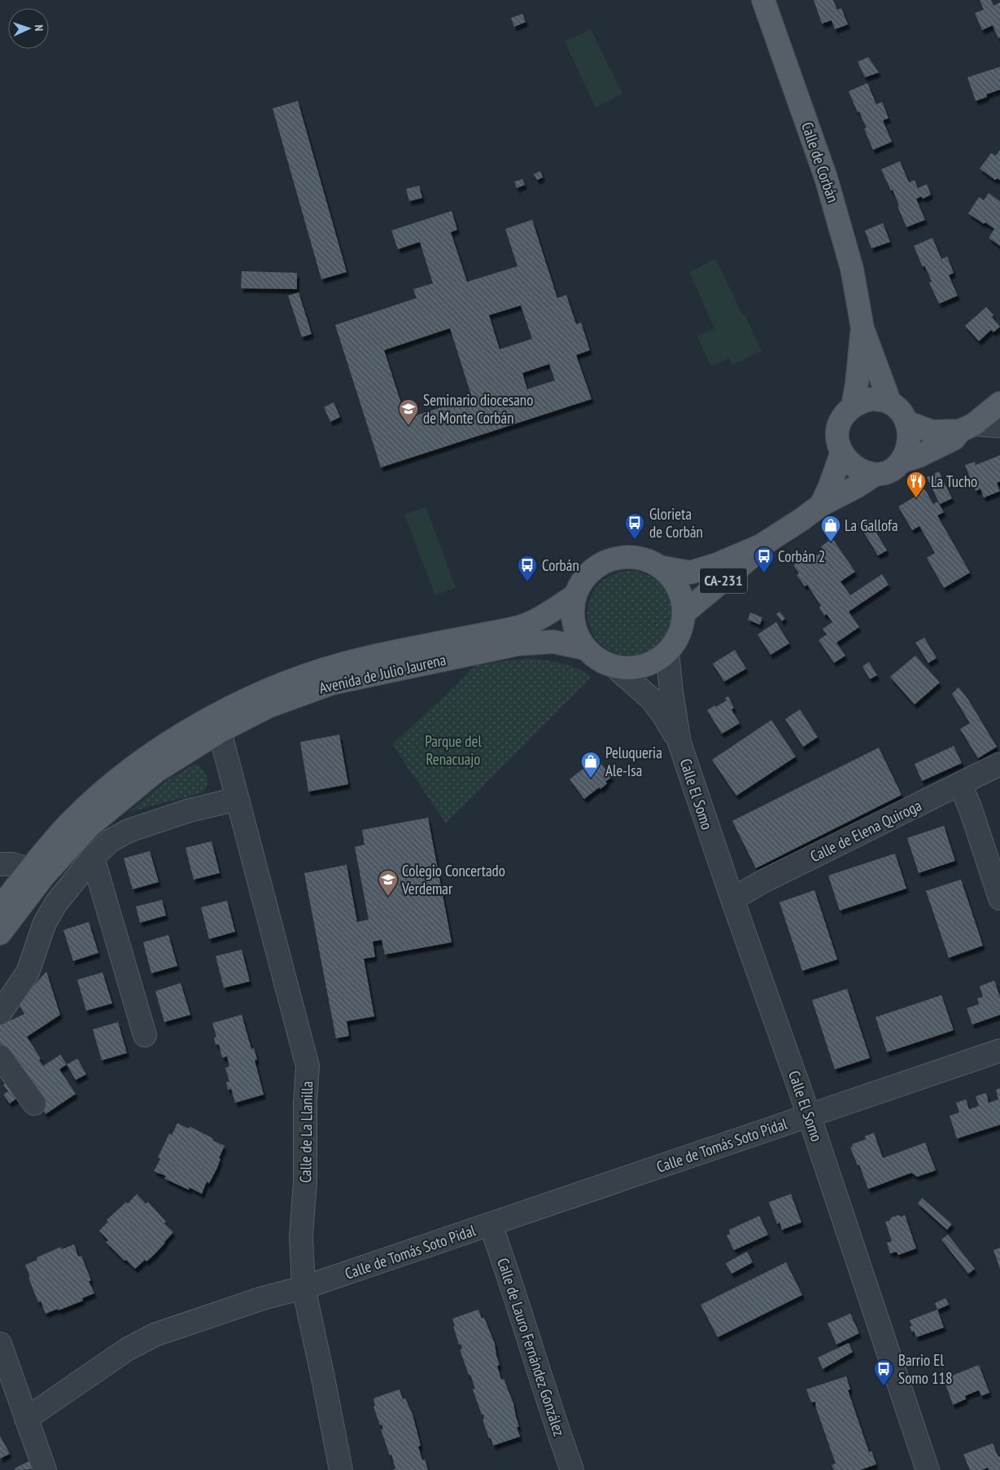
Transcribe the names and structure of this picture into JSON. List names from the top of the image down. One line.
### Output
{"streets":{"main road":["Calle de Corbán","CA-231","Avenida de Julio Jaurena"],"street":["Calle El Somo","Calle de Elena Quiroga","Calle de La Llanilla","Calle de Tomás Soto Pidal","Calle de Lauro Fernández González"]},"crossings":[["Calle de Corbán","CA-231"],["CA-231","Avenida de Julio Jaurena"],["CA-231","Calle El Somo"],["Avenida de Julio Jaurena","Calle El Somo"],["Avenida de Julio Jaurena","Calle de La Llanilla"],["Calle El Somo","Calle de Elena Quiroga"],["Calle El Somo","Calle de Tomás Soto Pidal"],["Calle de La Llanilla","Calle de Tomás Soto Pidal"],["Calle de Tomás Soto Pidal","Calle de Lauro Fernández González"]],"parks":["Parque del Renacuajo"],"places":{"school or university":["Seminario diocesano de Monte Corbán","Colegio Concertado Verdemar"],"restaurant":["La Tucho"],"bus stop":["Glorieta de Corbán","Corbán 2","Corbán","Barrio El Somo 118"],"shop":["La Gallofa","Peluqueria Ale-Isa"]},"north":"right"}
